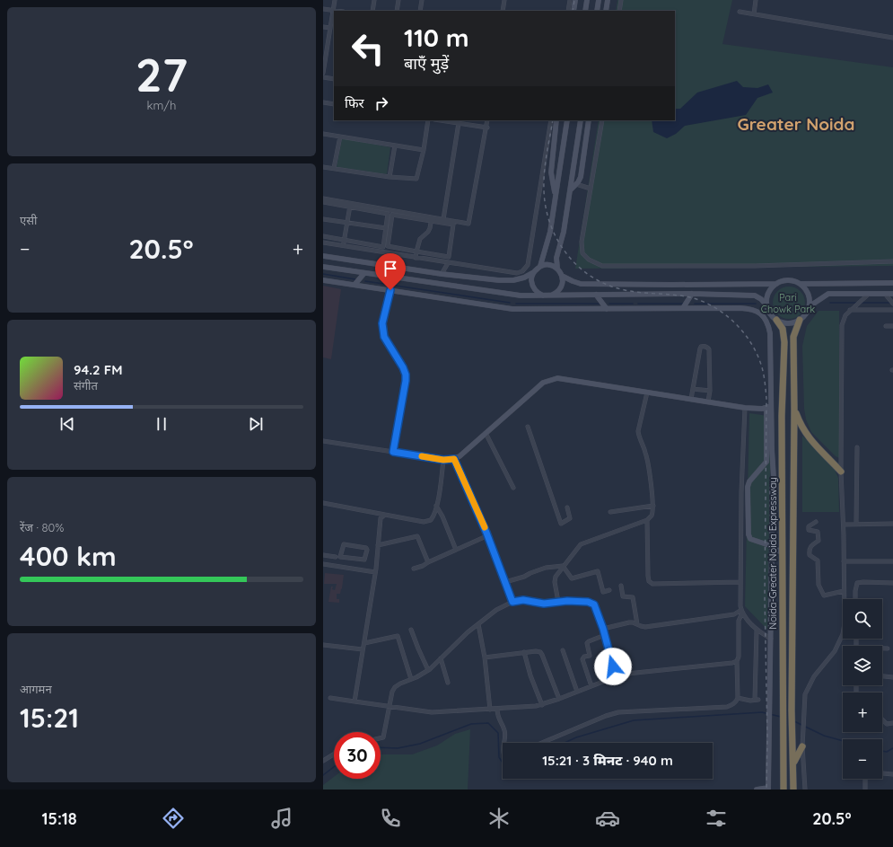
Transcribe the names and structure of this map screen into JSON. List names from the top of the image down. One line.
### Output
{"streets":{"highway":["Noida-Greater Noida Expressway"]},"districts":["Greater Noida"],"parks":["Pari Chowk Park"],"page":{"tile":[["27","km/h"],"एसी",["रेंज · 80%","400 km"],["आगमन","15:21"]],"turn":["110 m","बाएँ मुड़ें"],"then":"फिर","heat":["−","20.5°","+"],"song":["94.2 FM","संगीत"],"map_buttons":["+","−"],"limit":"30","trip":"15:21 · 3 मिनट · 940 m","tabs":["15:18","20.5°"]}}
